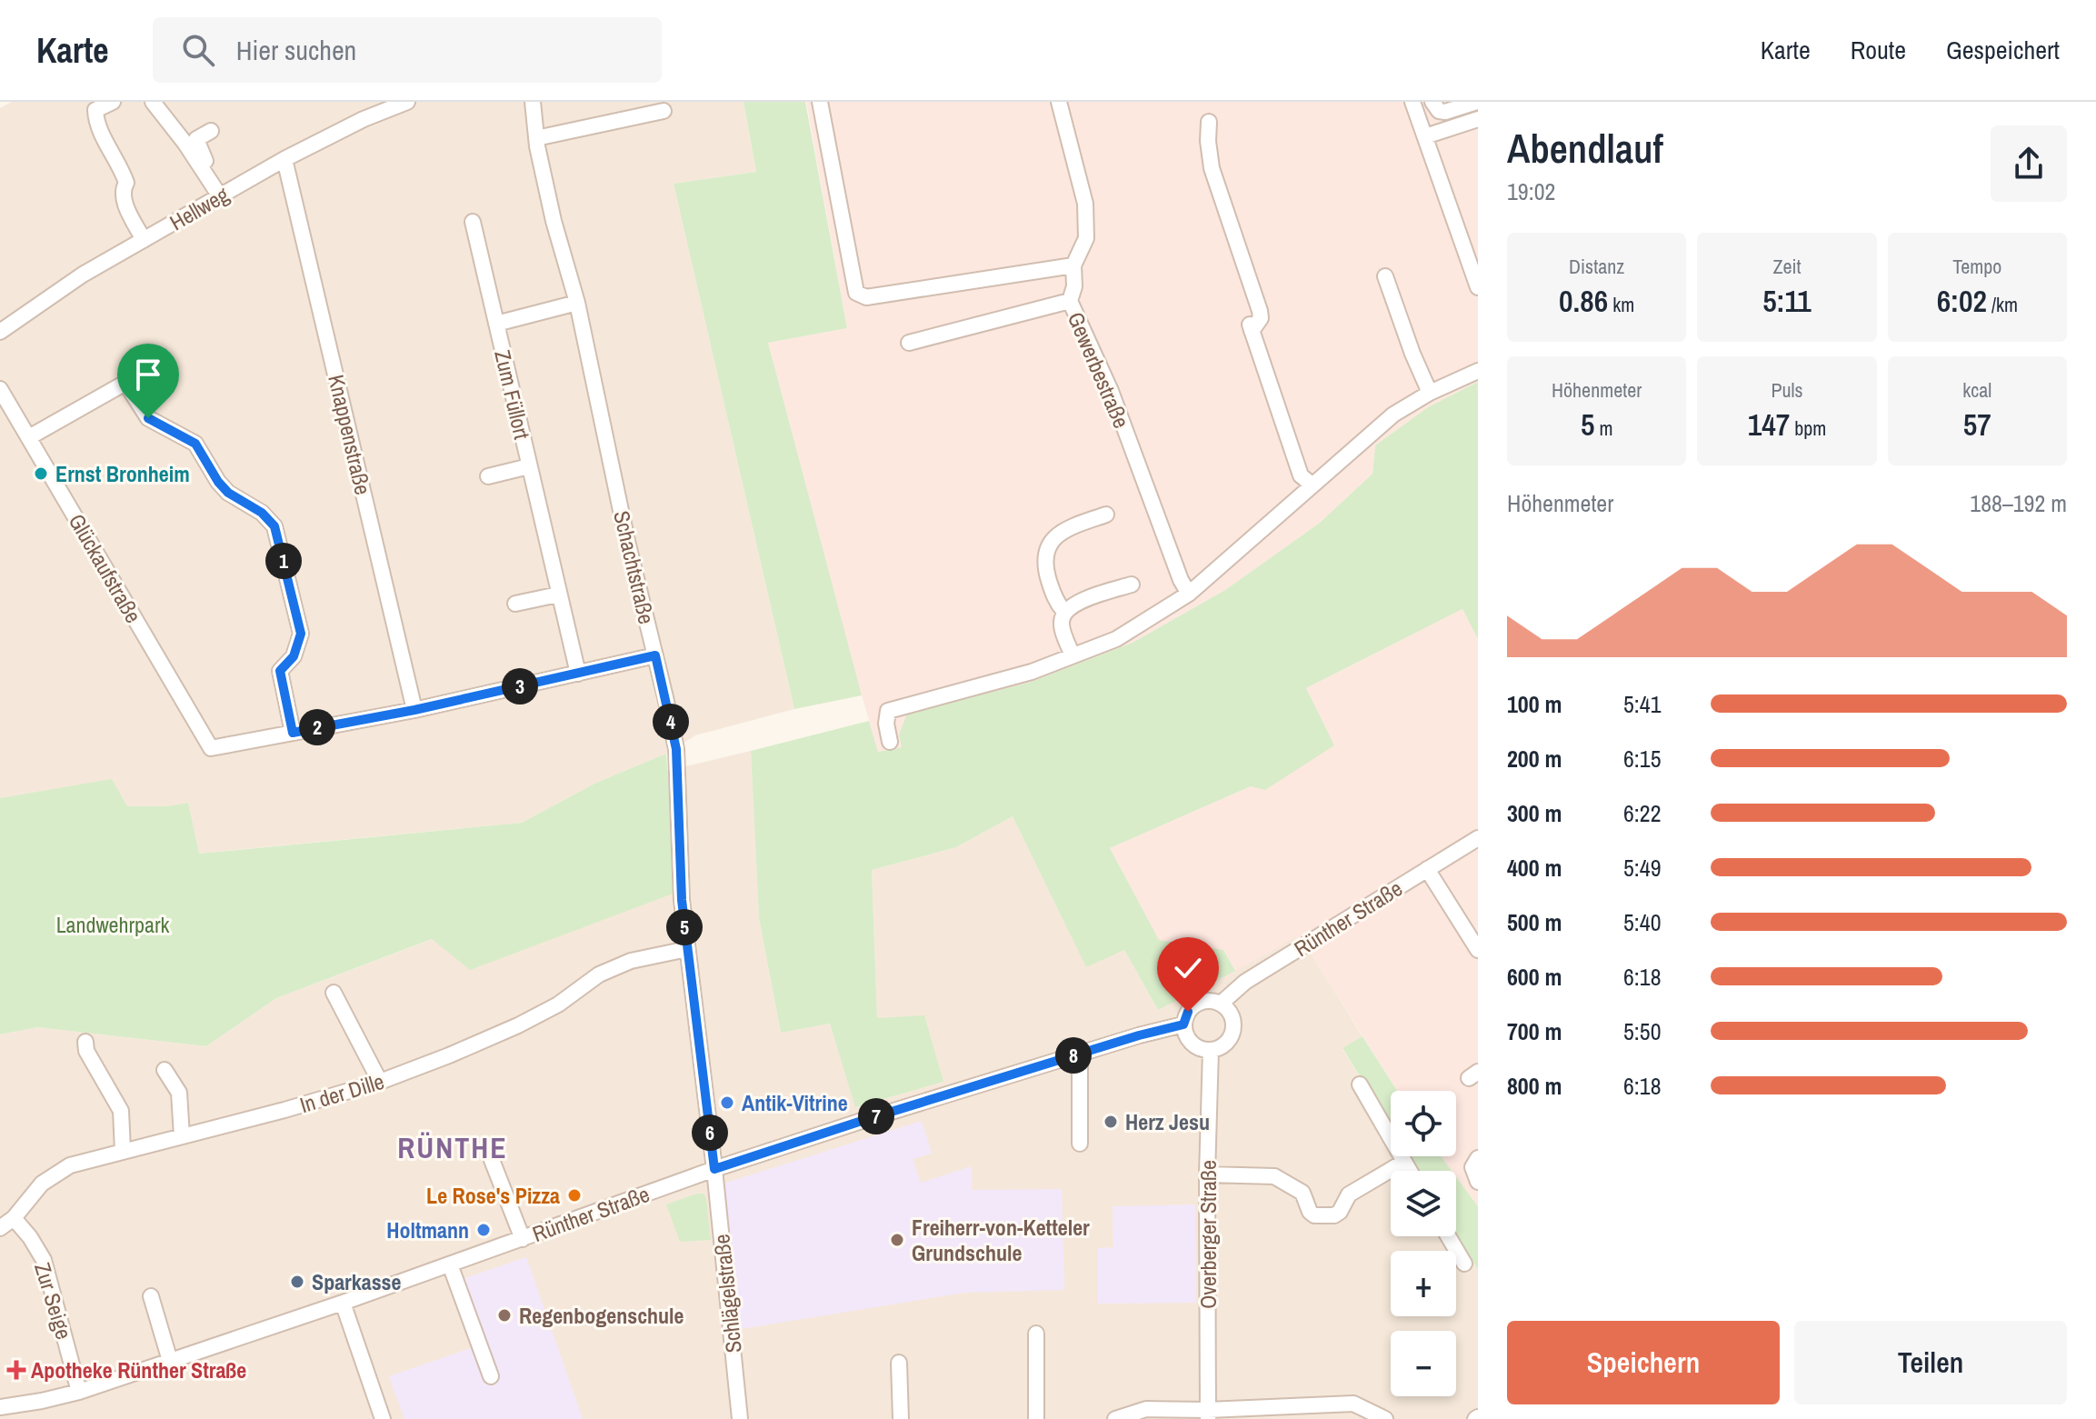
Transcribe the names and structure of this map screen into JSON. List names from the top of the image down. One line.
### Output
{"streets":{"street":["Hellweg","Gewerbestraße","Zum Füllort","Knappenstraße","Schachtstraße","Glückaufstraße","Rünther Straße","In der Dille","Overberger Straße","Schlägelstraße","Zur Seige"]},"crossings":[["Hellweg","Knappenstraße"],["Zum Füllort","Schachtstraße"],["Schachtstraße","Rünther Straße"],["Schachtstraße","In der Dille"],["Schachtstraße","Schlägelstraße"],["Rünther Straße","Overberger Straße"],["Rünther Straße","Schlägelstraße"],["Rünther Straße","Zur Seige"],["In der Dille","Zur Seige"]],"districts":["RÜNTHE"],"parks":["Landwehrpark"],"places":{"other":["Ernst Bronheim","Antik-Vitrine","Herz Jesu","Le Rose's Pizza","Holtmann","Freiherr-von-Ketteler Grundschule","Sparkasse","Regenbogenschule"],"health":["Apotheke Rünther Straße"]},"page":{"header":"Karte","search":"Hier suchen","nav":["Karte","Route","Gespeichert"],"heading":["Abendlauf","19:02"],"stats":[["Distanz","0.86 km"],["Zeit","5:11"],["Tempo","6:02 /km"],["Höhenmeter","5 m"],["Puls","147 bpm"],["kcal","57"]],"chart":["Höhenmeter","188–192 m"],"pins":["1","3","4","2","5","8","7","6"],"list":[{"name":"100 m","note":"5:41"},{"name":"200 m","note":"6:15"},{"name":"300 m","note":"6:22"},{"name":"400 m","note":"5:49"},{"name":"500 m","note":"5:40"},{"name":"600 m","note":"6:18"},{"name":"700 m","note":"5:50"},{"name":"800 m","note":"6:18"}],"map_buttons":["+","−"],"buttons":["Speichern","Teilen"]}}
